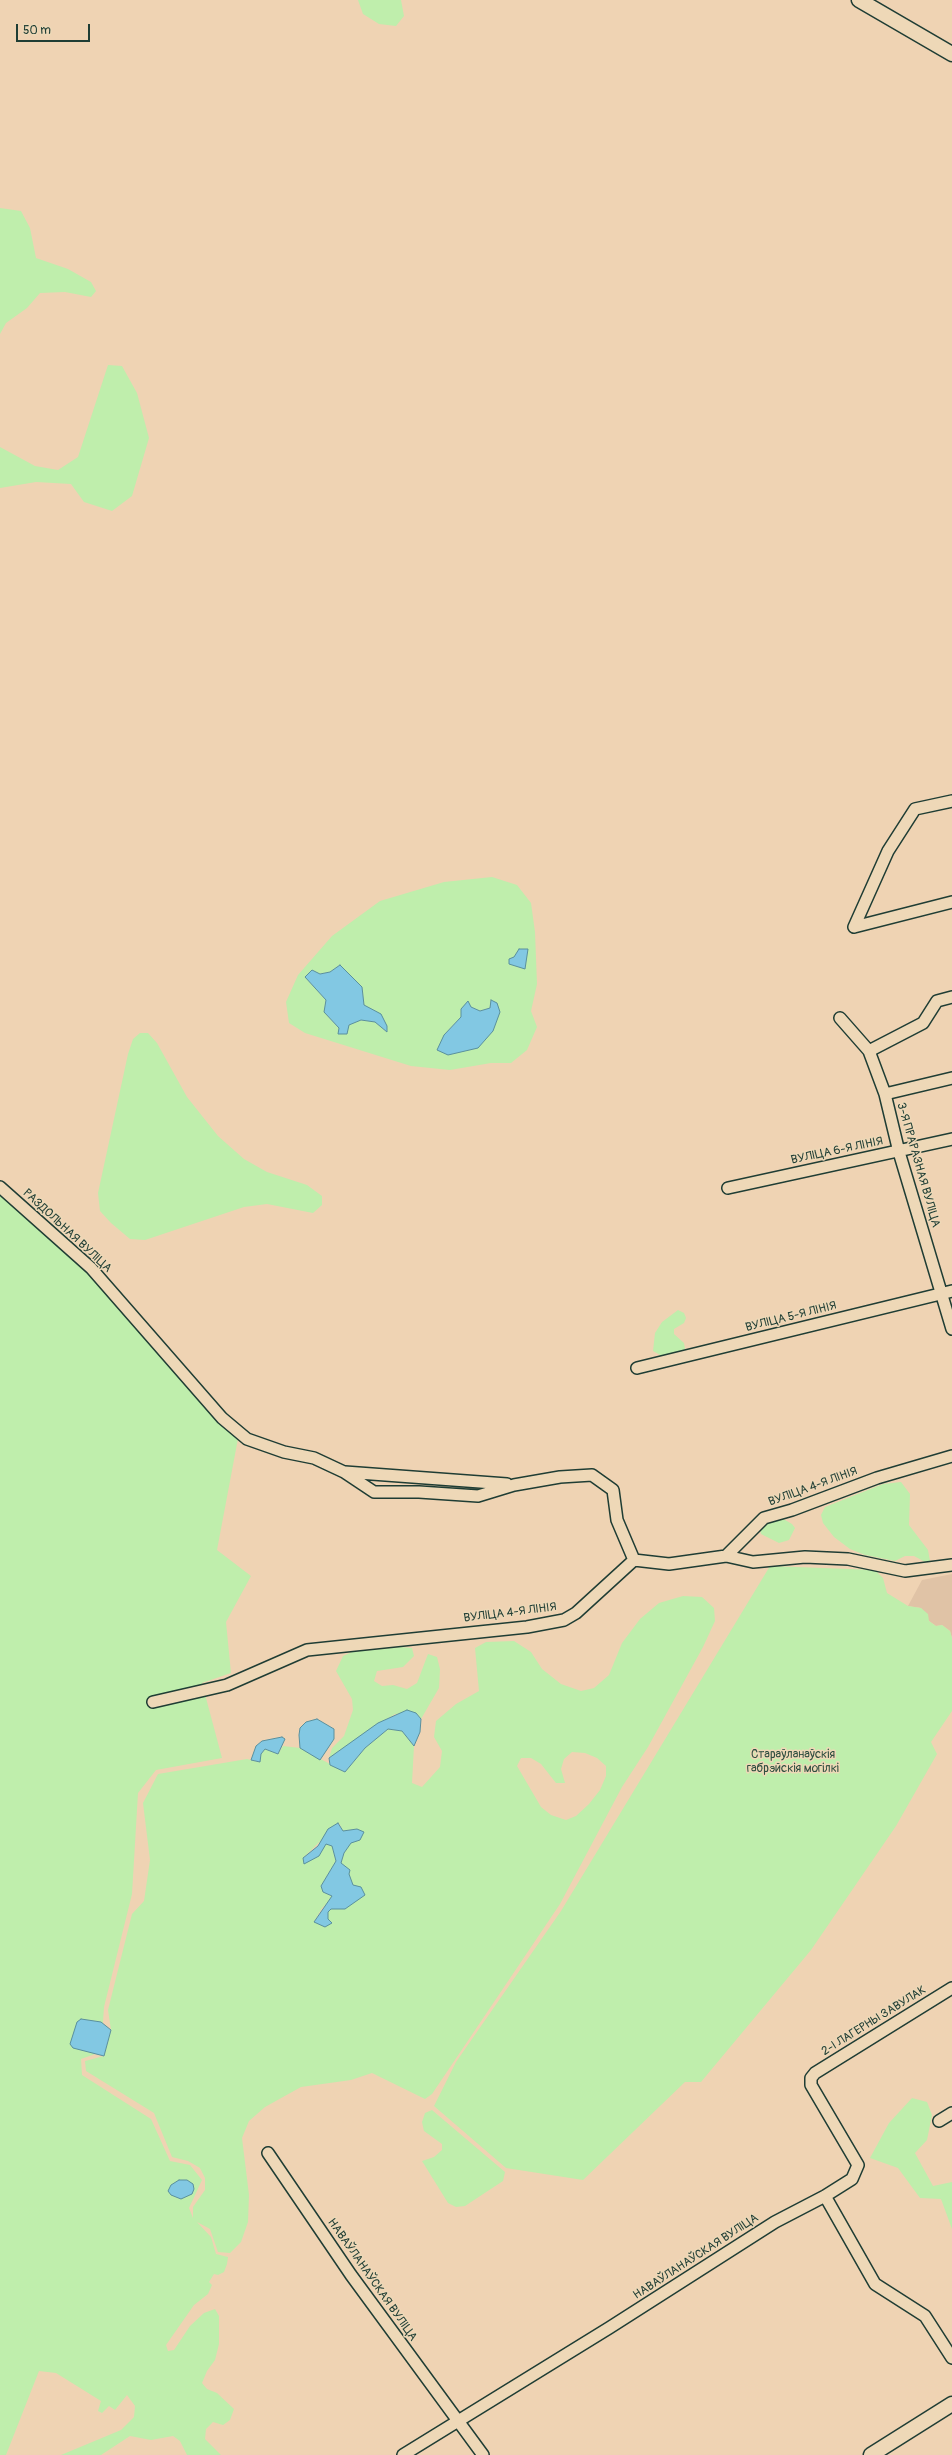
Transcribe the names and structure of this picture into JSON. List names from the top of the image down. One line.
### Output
{"streets":{"street":["ВУЛІЦА 6-Я ЛІНІЯ","3-Я ПРАРАЗНАЯ ВУЛІЦА","РАЗДОЛЬНАЯ ВУЛІЦА","ВУЛІЦА 5-Я ЛІНІЯ","ВУЛІЦА 4-Я ЛІНІЯ","2-І ЛАГЕРНЫ ЗАВУЛАК","НАВАЎЛАНАЎСКАЯ ВУЛІЦА"]},"crossings":[["ВУЛІЦА 6-Я ЛІНІЯ","3-Я ПРАРАЗНАЯ ВУЛІЦА"],["3-Я ПРАРАЗНАЯ ВУЛІЦА","ВУЛІЦА 5-Я ЛІНІЯ"],["2-І ЛАГЕРНЫ ЗАВУЛАК","НАВАЎЛАНАЎСКАЯ ВУЛІЦА"]],"parks":["Стараўланаўскія габрэйскія могілкі"],"scale_bar":"50 m"}
